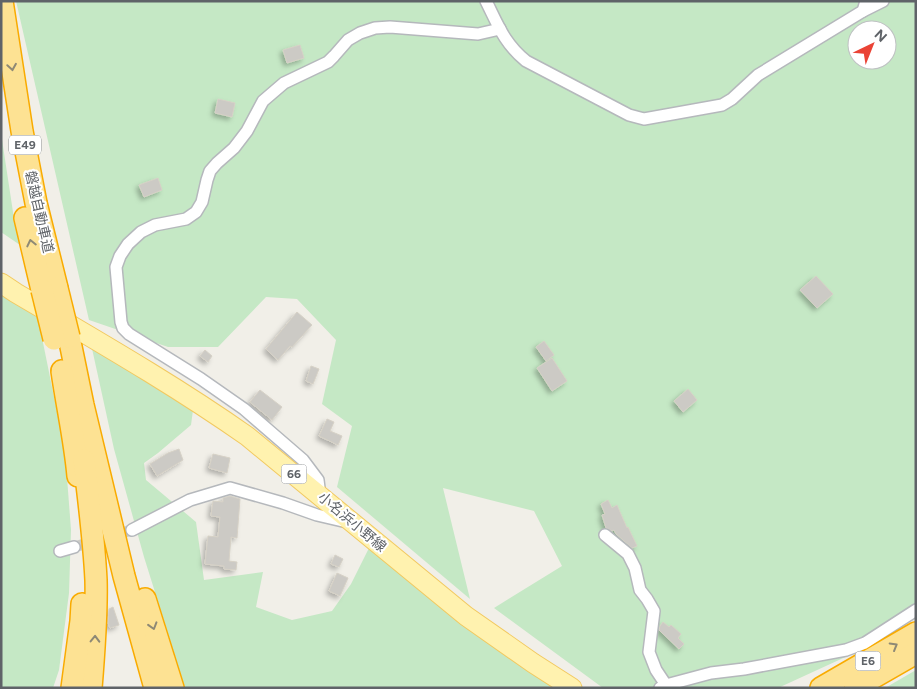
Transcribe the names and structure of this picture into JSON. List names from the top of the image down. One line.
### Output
{"streets":{"highway":["E49","磐越自動車道","E6"],"main road":["66","小名浜小野線"]},"north":"top right"}
